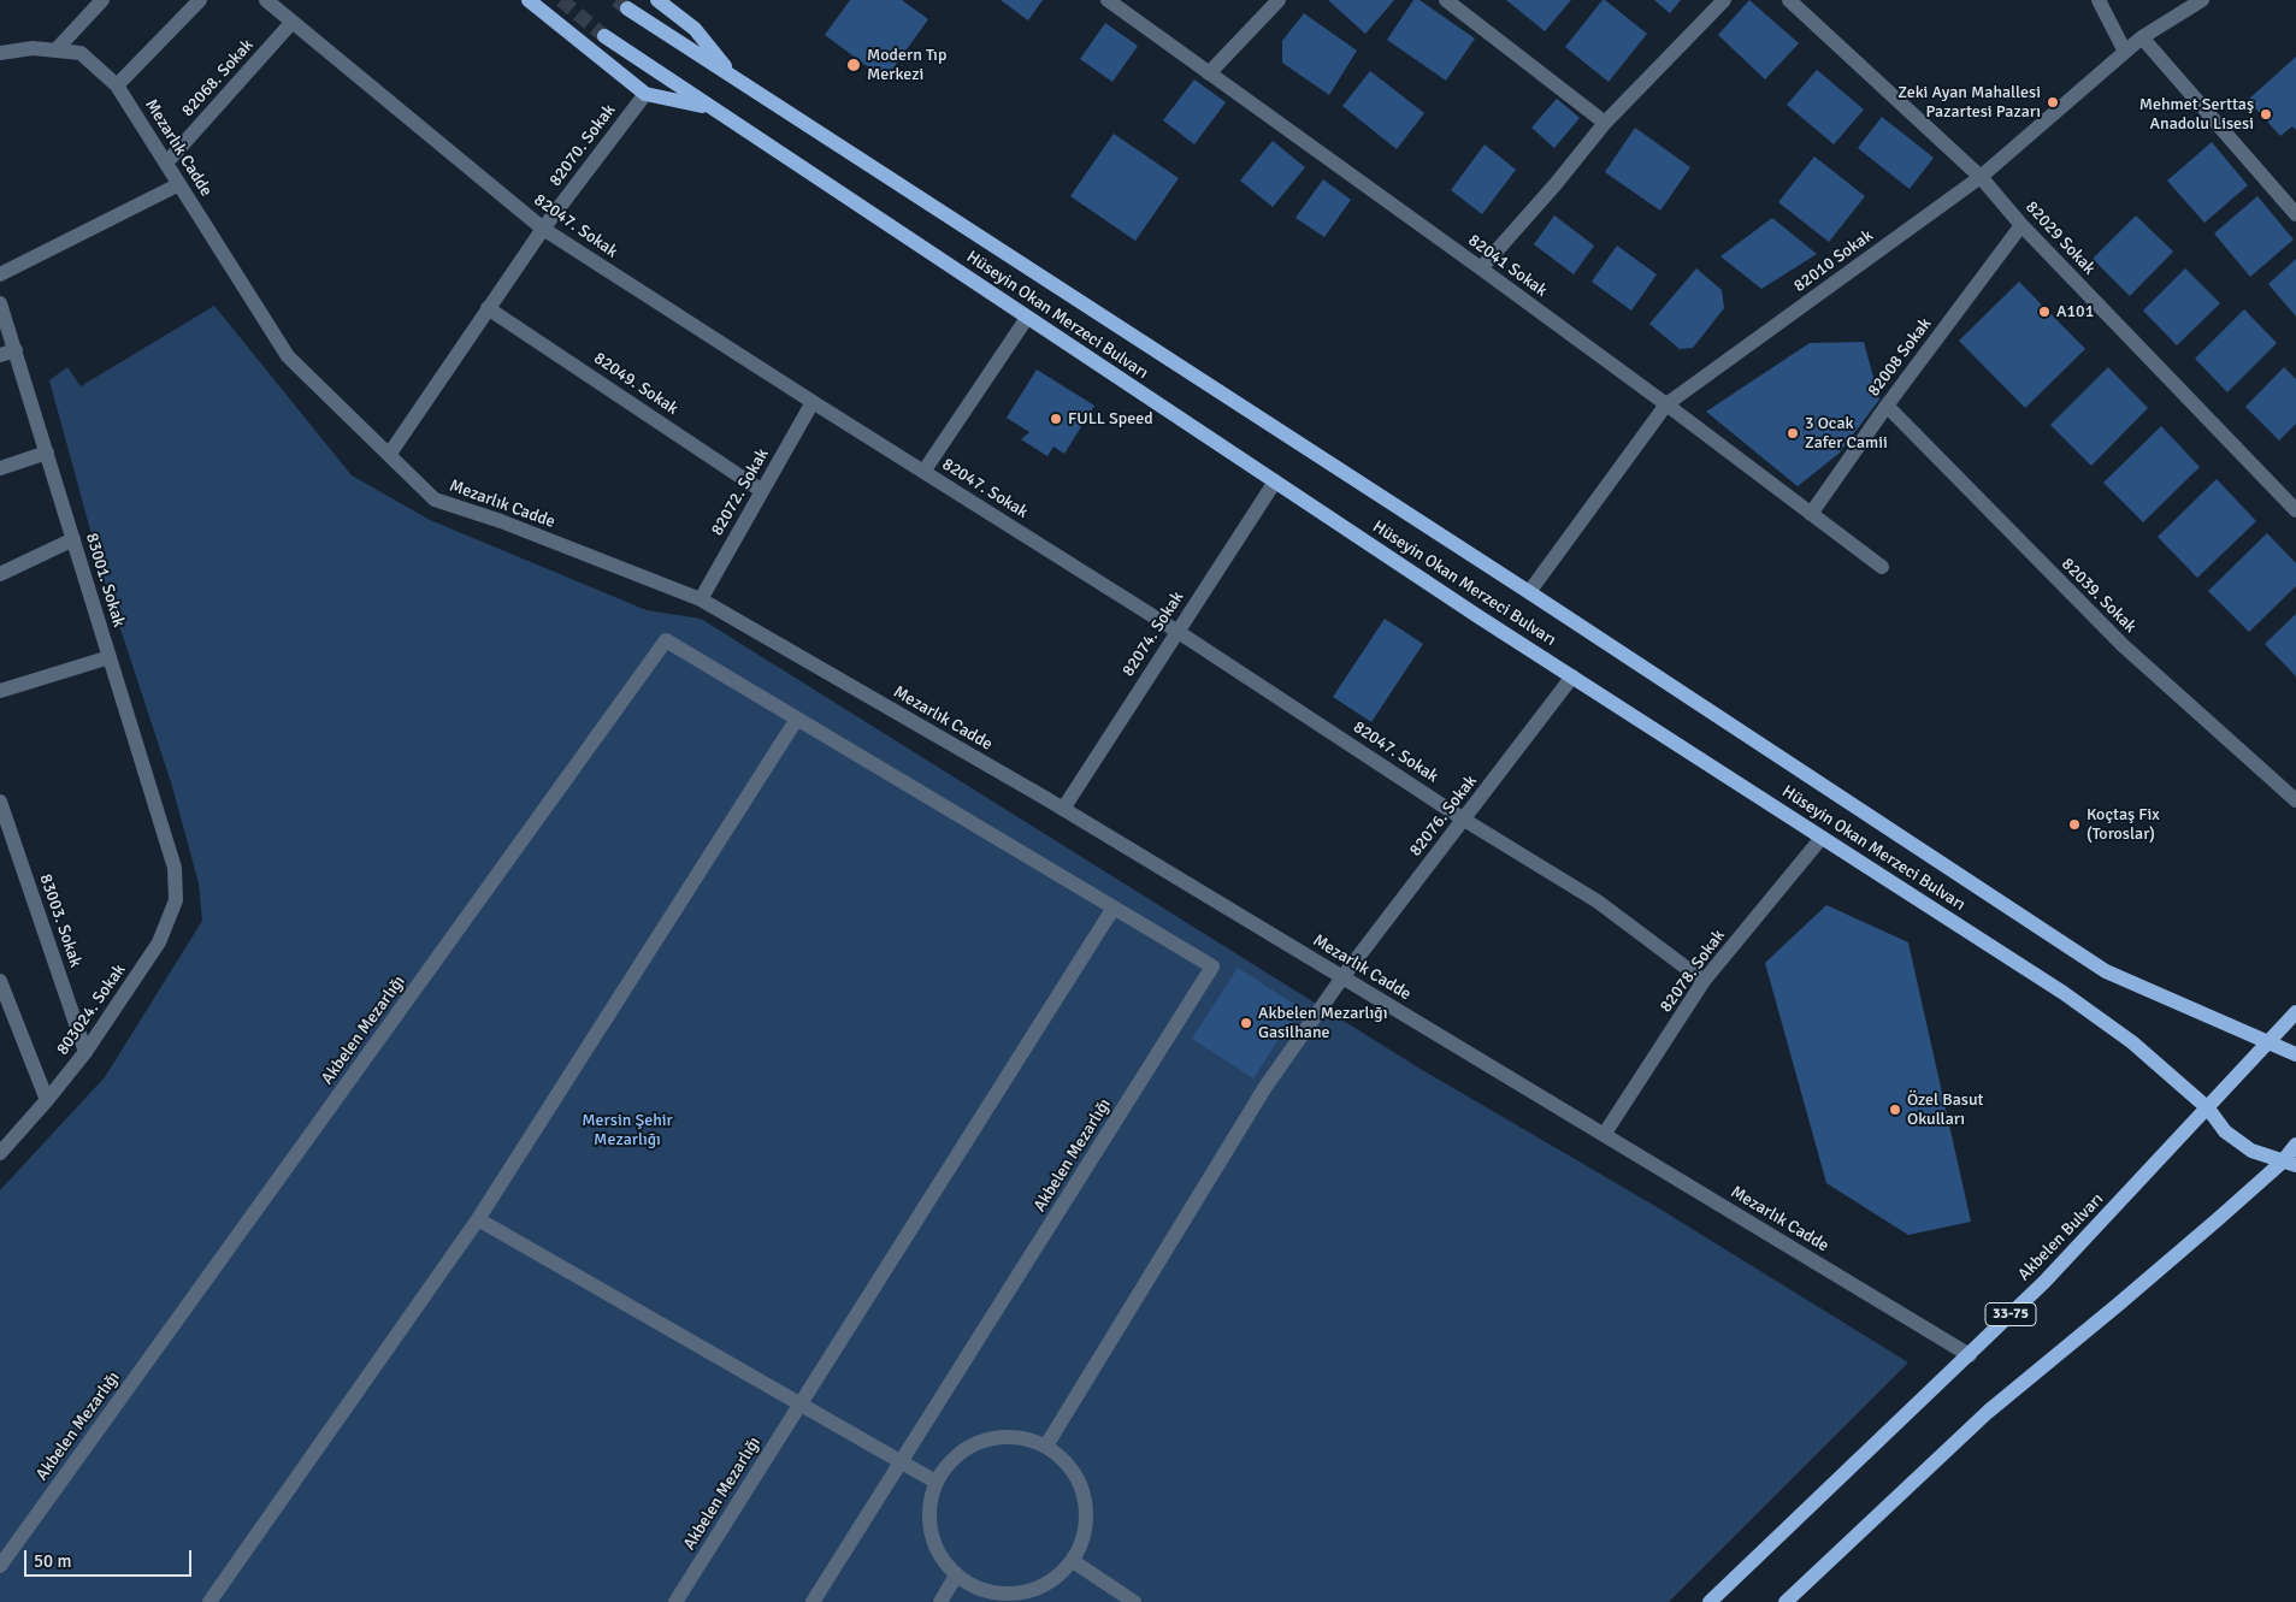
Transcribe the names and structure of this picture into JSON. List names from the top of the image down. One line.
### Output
{"streets":{"main road":["Hüseyin Okan Merzeci Bulvarı","Akbelen Bulvarı","33-75"],"street":["82068. Sokak","82070. Sokak","Mezarlık Cadde","82047. Sokak","82029 Sokak","82010 Sokak","82041 Sokak","82008 Sokak","82049. Sokak","82072. Sokak","83001. Sokak","82039. Sokak","82074. Sokak","82076. Sokak","83003. Sokak","82078. Sokak","803024. Sokak","Akbelen Mezarlığı"]},"crossings":[["82068. Sokak","82047. Sokak"],["82070. Sokak","Mezarlık Cadde"],["82070. Sokak","82047. Sokak"],["82070. Sokak","82049. Sokak"],["Mezarlık Cadde","82072. Sokak"],["Mezarlık Cadde","82074. Sokak"],["Mezarlık Cadde","82076. Sokak"],["Mezarlık Cadde","82078. Sokak"],["Mezarlık Cadde","Akbelen Bulvarı"],["82047. Sokak","82072. Sokak"],["82047. Sokak","82074. Sokak"],["82047. Sokak","82076. Sokak"],["82047. Sokak","82078. Sokak"],["82029 Sokak","82010 Sokak"],["82029 Sokak","82008 Sokak"],["82010 Sokak","82041 Sokak"],["82010 Sokak","Hüseyin Okan Merzeci Bulvarı"],["82041 Sokak","82008 Sokak"],["Hüseyin Okan Merzeci Bulvarı","82074. Sokak"],["Hüseyin Okan Merzeci Bulvarı","82076. Sokak"],["Hüseyin Okan Merzeci Bulvarı","82078. Sokak"],["Hüseyin Okan Merzeci Bulvarı","Akbelen Bulvarı"],["82008 Sokak","82039. Sokak"],["82049. Sokak","82072. Sokak"],["83001. Sokak","803024. Sokak"],["83003. Sokak","803024. Sokak"]],"parks":["Mersin Şehir Mezarlığı"],"places":["Modern Tıp Merkezi","Zeki Ayan Mahallesi Pazartesi Pazarı","Mehmet Serttaş Anadolu Lisesi","A101","FULL Speed","3 Ocak Zafer Camii","Koçtaş Fix (Toroslar)","Akbelen Mezarlığı Gasilhane","Özel Basut Okulları"],"scale_bar":"50 m"}
